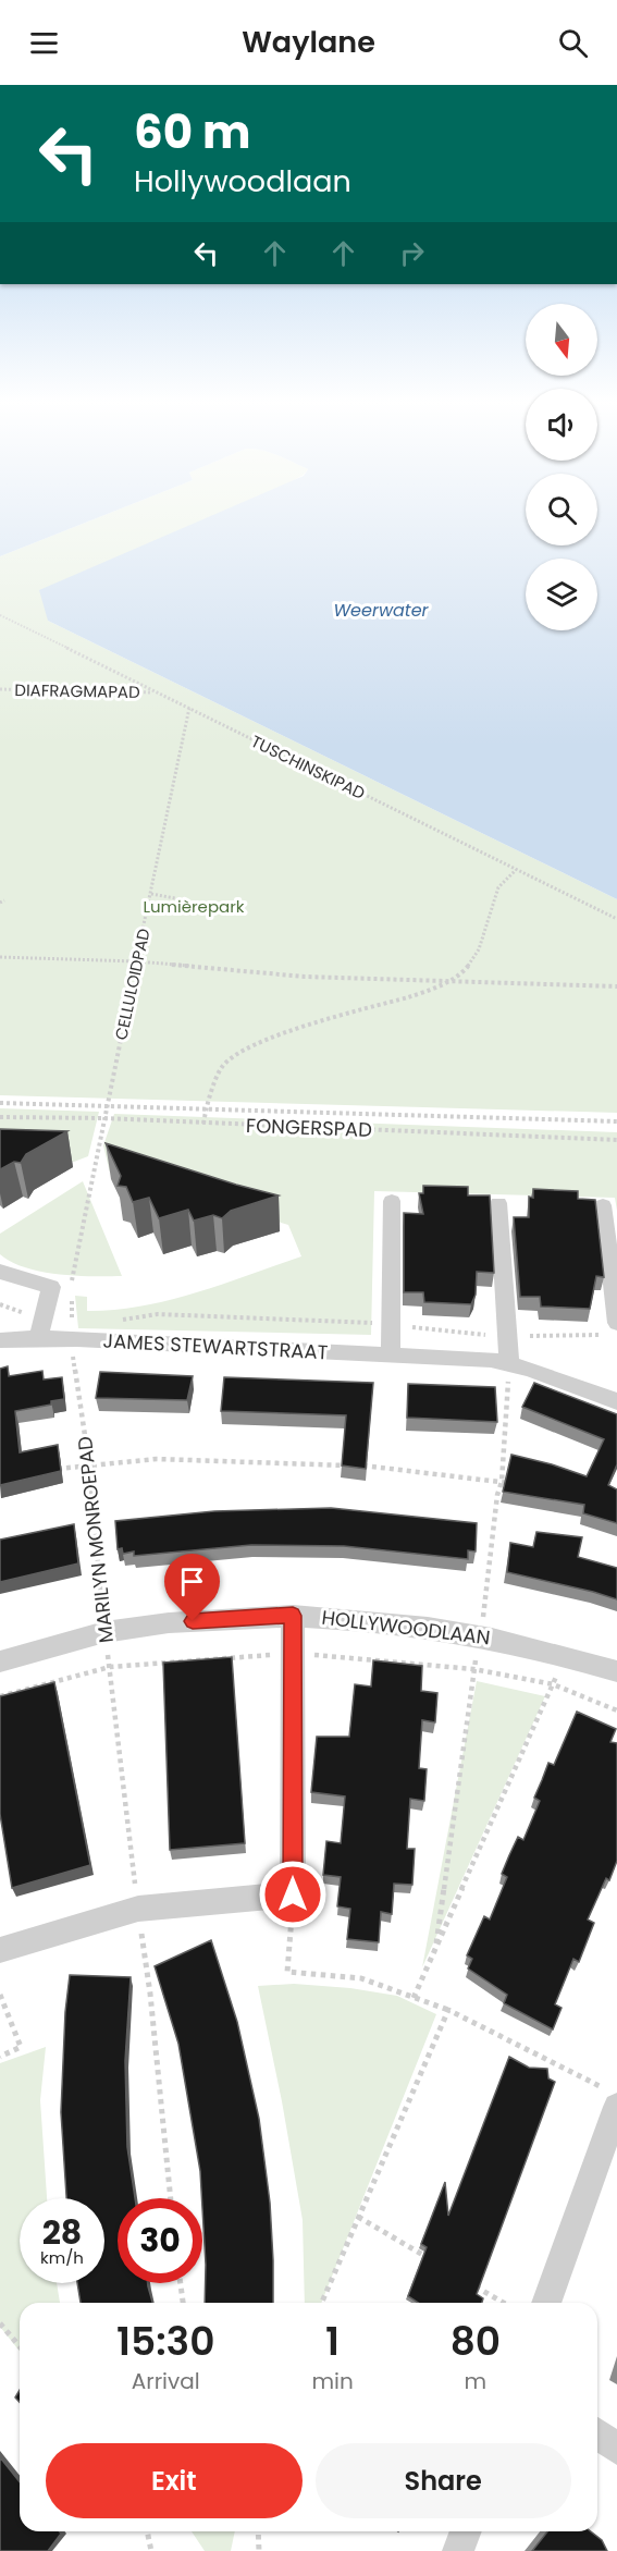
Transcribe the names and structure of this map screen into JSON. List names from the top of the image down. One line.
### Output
{"streets":{"street":["JAMES STEWARTSTRAAT","HOLLYWOODLAAN"],"path":["DIAFRAGMAPAD","TUSCHINSKIPAD","CELLULOIDPAD","FONGERSPAD","MARILYN MONROEPAD"]},"crossings":[["DIAFRAGMAPAD","TUSCHINSKIPAD"],["TUSCHINSKIPAD","CELLULOIDPAD"],["CELLULOIDPAD","FONGERSPAD"],["JAMES STEWARTSTRAAT","MARILYN MONROEPAD"],["MARILYN MONROEPAD","HOLLYWOODLAAN"]],"water":["Weerwater"],"parks":["Lumièrepark"],"north":"bottom","page":{"header":"Waylane","turn":["60 m","Hollywoodlaan"],"speed":"28 km/h","limit":"30","eta":["15:30","Arrival","1","min","80","m"],"buttons":["Exit","Share"]}}
